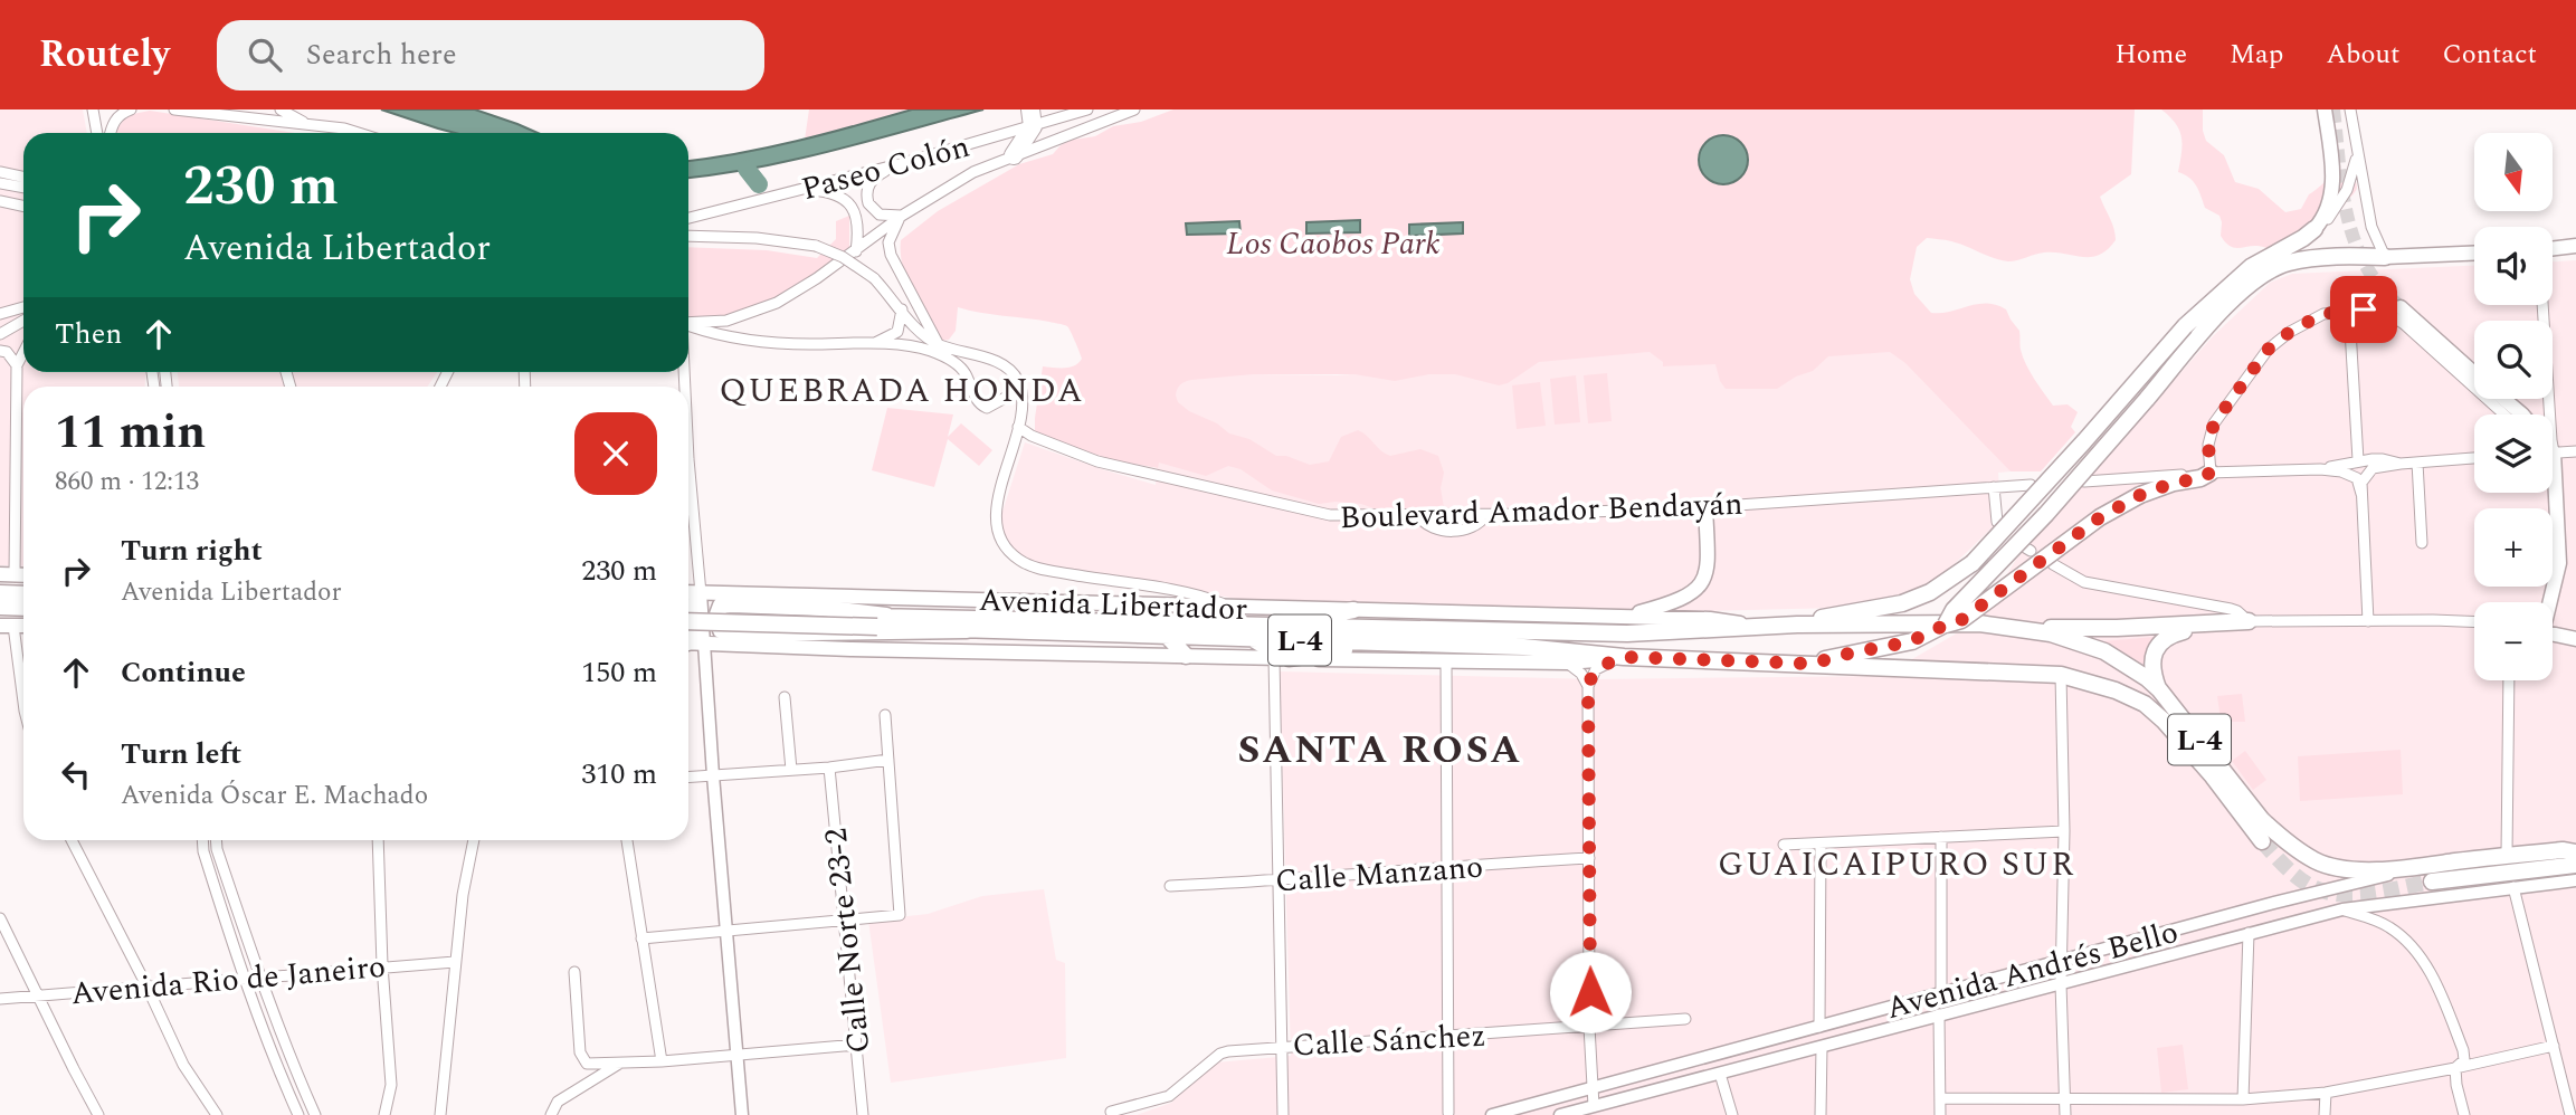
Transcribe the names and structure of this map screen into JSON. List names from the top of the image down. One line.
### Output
{"streets":{"main road":["Avenida Libertador","L-4","Avenida Andrés Bello"],"street":["Paseo Colón","Boulevard Amador Bendayán","Calle Manzano","Calle Norte 23-2","Avenida Rio de Janeiro","Calle Sánchez"]},"crossings":[["Avenida Libertador","L-4"],["L-4","Avenida Andrés Bello"]],"districts":["QUEBRADA HONDA","SANTA ROSA","GUAICAIPURO SUR"],"parks":["Los Caobos Park"],"north":"bottom","page":{"header":"Routely","search":"Search here","nav":["Home","Map","About","Contact"],"map_buttons":["+","−"],"turn":["230 m","Avenida Libertador"],"then":"Then","heading":["11 min","860 m · 12:13"],"list":[{"name":"Turn right","note":"Avenida Libertador","value":"230 m"},{"name":"Continue","value":"150 m"},{"name":"Turn left","note":"Avenida Óscar E. Machado","value":"310 m"}]}}
